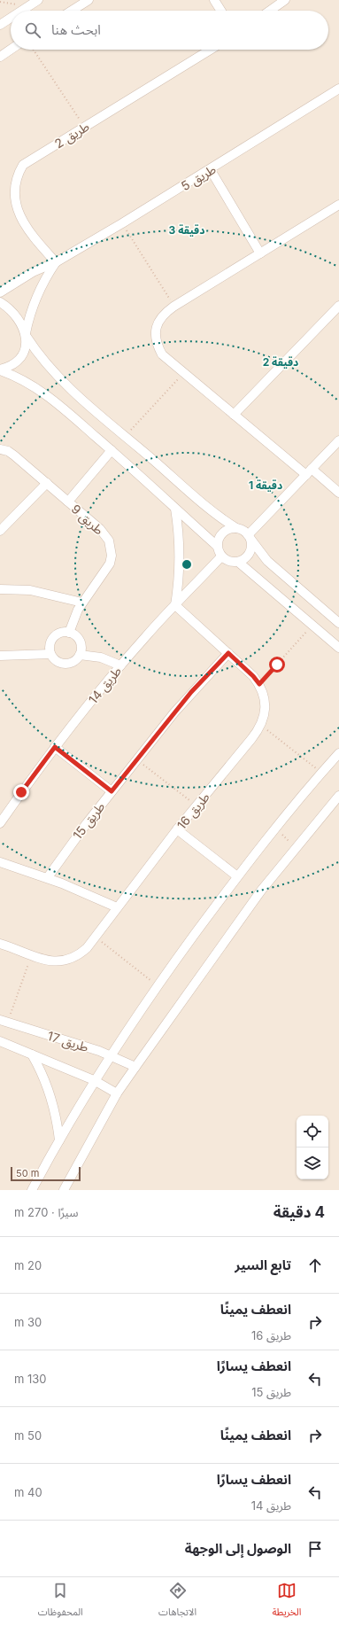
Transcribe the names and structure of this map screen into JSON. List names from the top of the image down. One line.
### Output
{"streets":{"street":["طريق 2","طريق 5","طريق 9","طريق 14","طريق 16","طريق 15","طريق 17"]},"crossings":[["طريق 2","طريق 5"],["طريق 14","طريق 16"],["طريق 16","طريق 15"]],"scale_bar":"50 m","page":{"search":"ابحث هنا","scale":"50 m","heading":["4 دقيقة","سيرًا · 270 m"],"list":[["تابع السير","20 m"],["انعطف يمينًا","طريق 16","30 m"],["انعطف يسارًا","طريق 15","130 m"],["انعطف يمينًا","50 m"],["انعطف يسارًا","طريق 14","40 m"],"الوصول إلى الوجهة"],"nav":["الخريطة","الاتجاهات","المحفوظات"]},"rings":["3 دقيقة","2 دقيقة","1 دقيقة"]}
